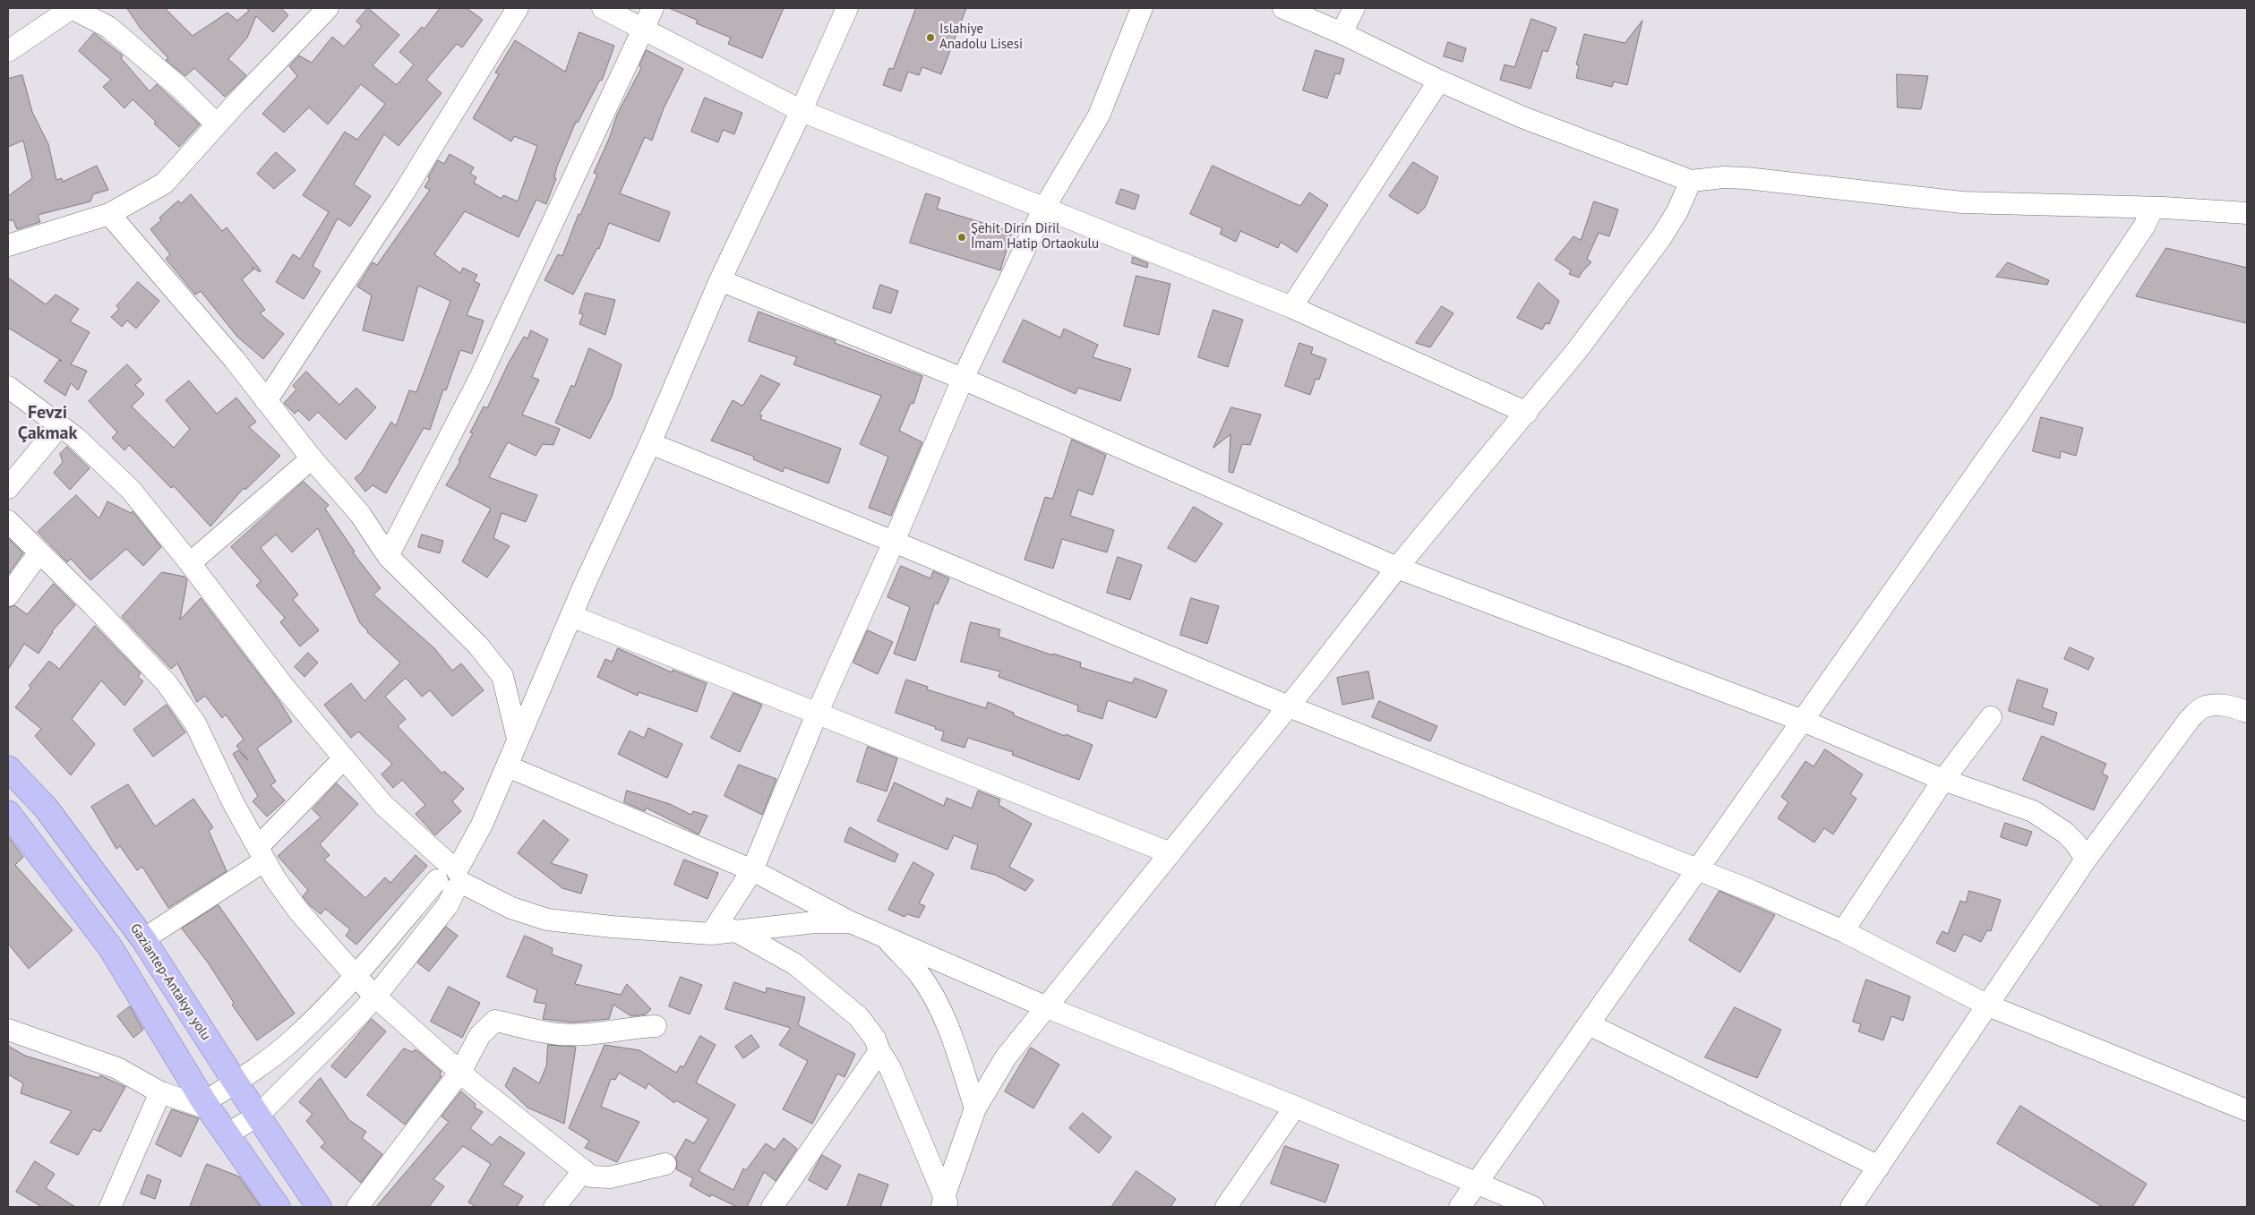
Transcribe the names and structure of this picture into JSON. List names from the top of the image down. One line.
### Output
{"streets":{"main road":["Gaziantep-Antakya yolu"]},"districts":["Fevzi Çakmak"],"places":["Islahiye Anadolu Lisesi","Şehit Dirin Diril İmam Hatip Ortaokulu"]}
